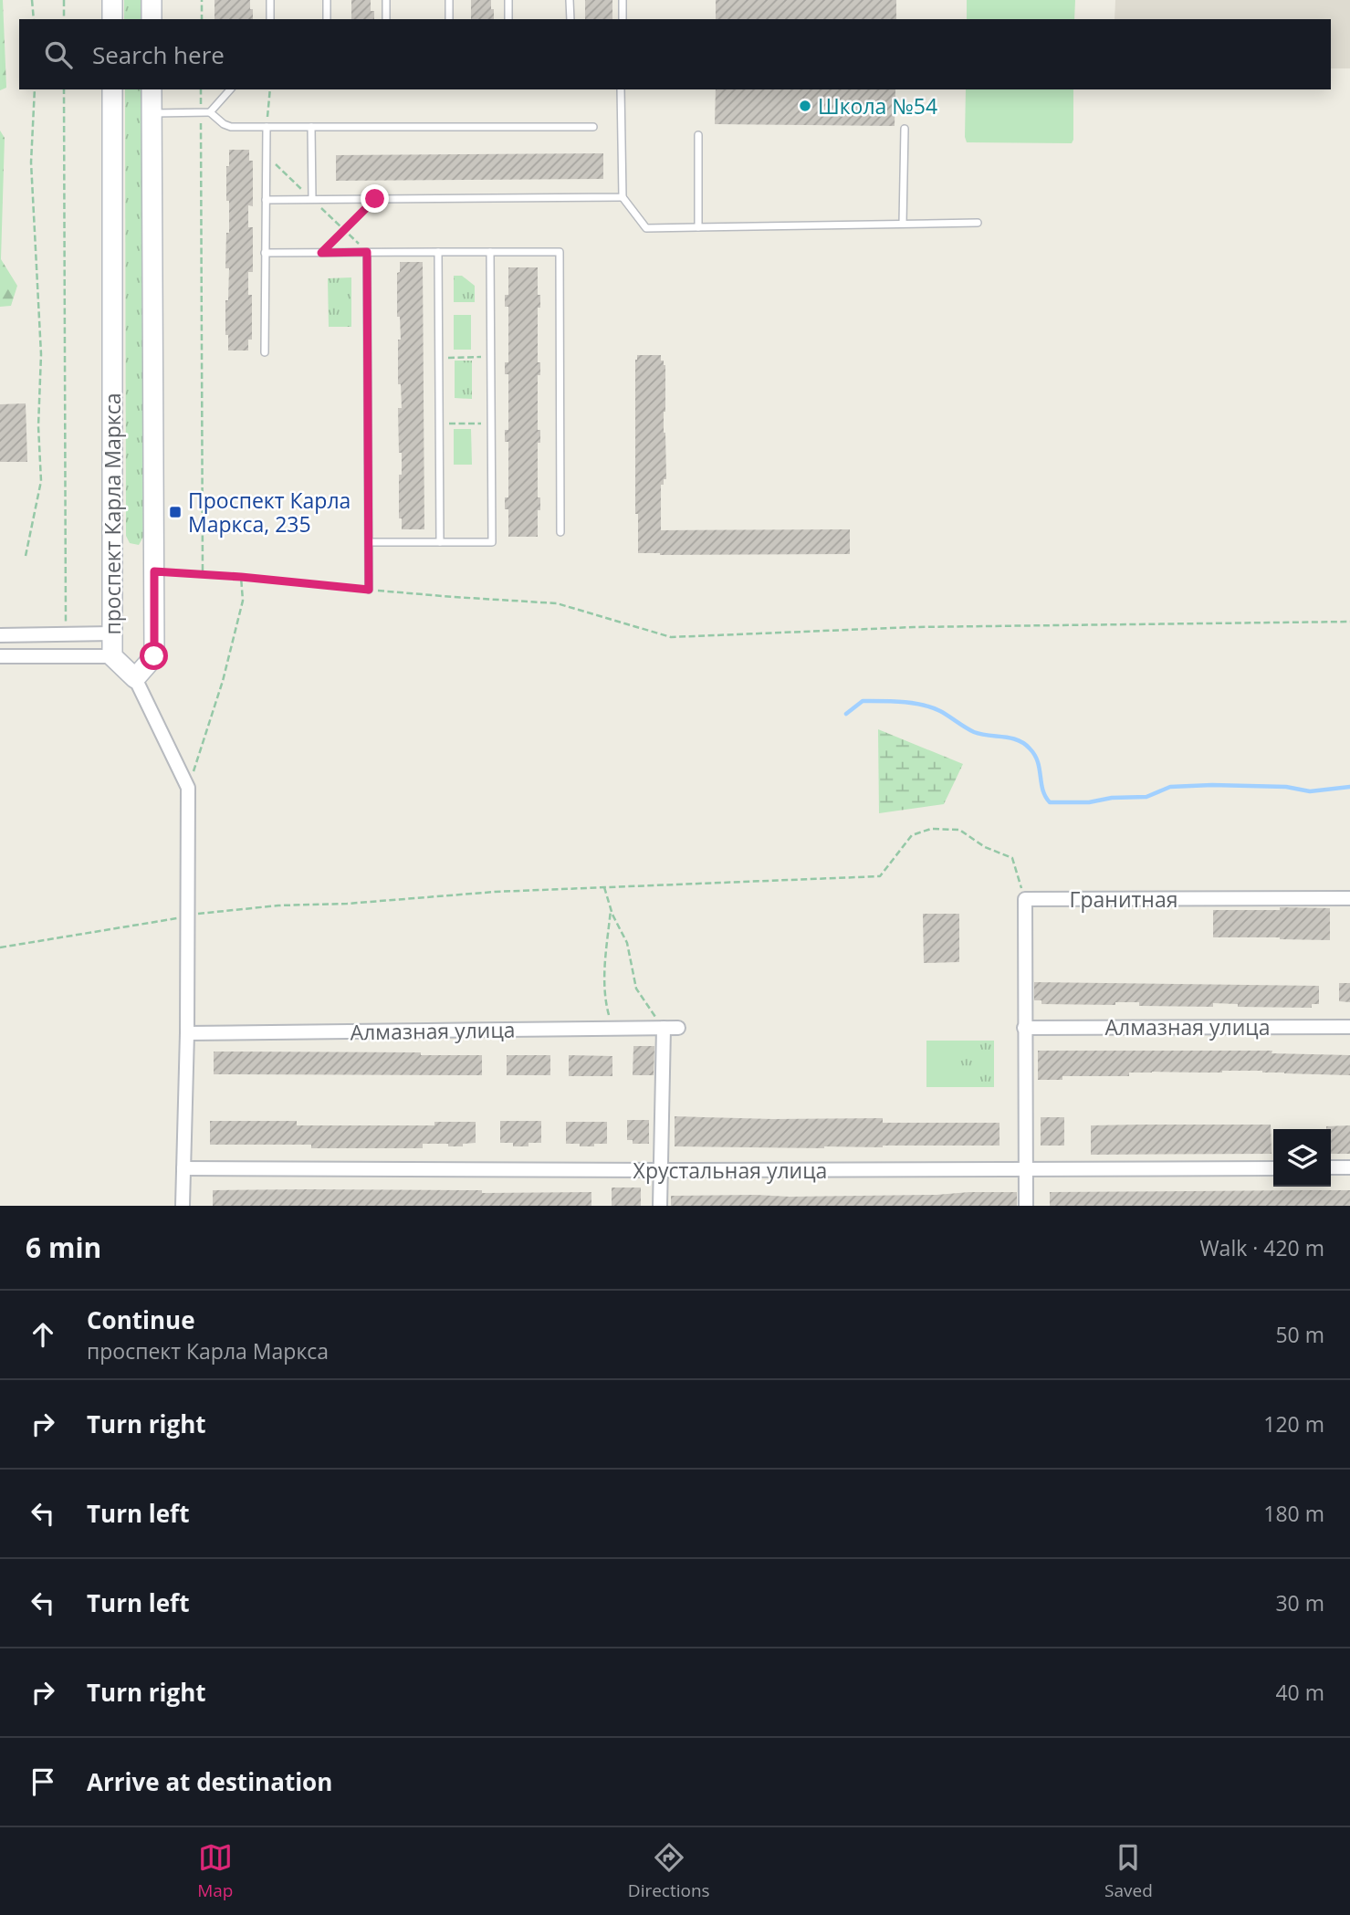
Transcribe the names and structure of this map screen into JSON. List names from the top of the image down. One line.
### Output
{"streets":{"street":["проспект Карла Маркса","Гранитная","Алмазная улица","Хрустальная улица"]},"places":{"other":["Школа №54"],"transit":["Проспект Карла Маркса, 235"]},"page":{"search":"Search here","heading":["6 min","Walk · 420 m"],"list":[["Continue","проспект Карла Маркса","50 m"],["Turn right","120 m"],["Turn left","180 m"],["Turn left","30 m"],["Turn right","40 m"],"Arrive at destination"],"nav":["Map","Directions","Saved"]}}
